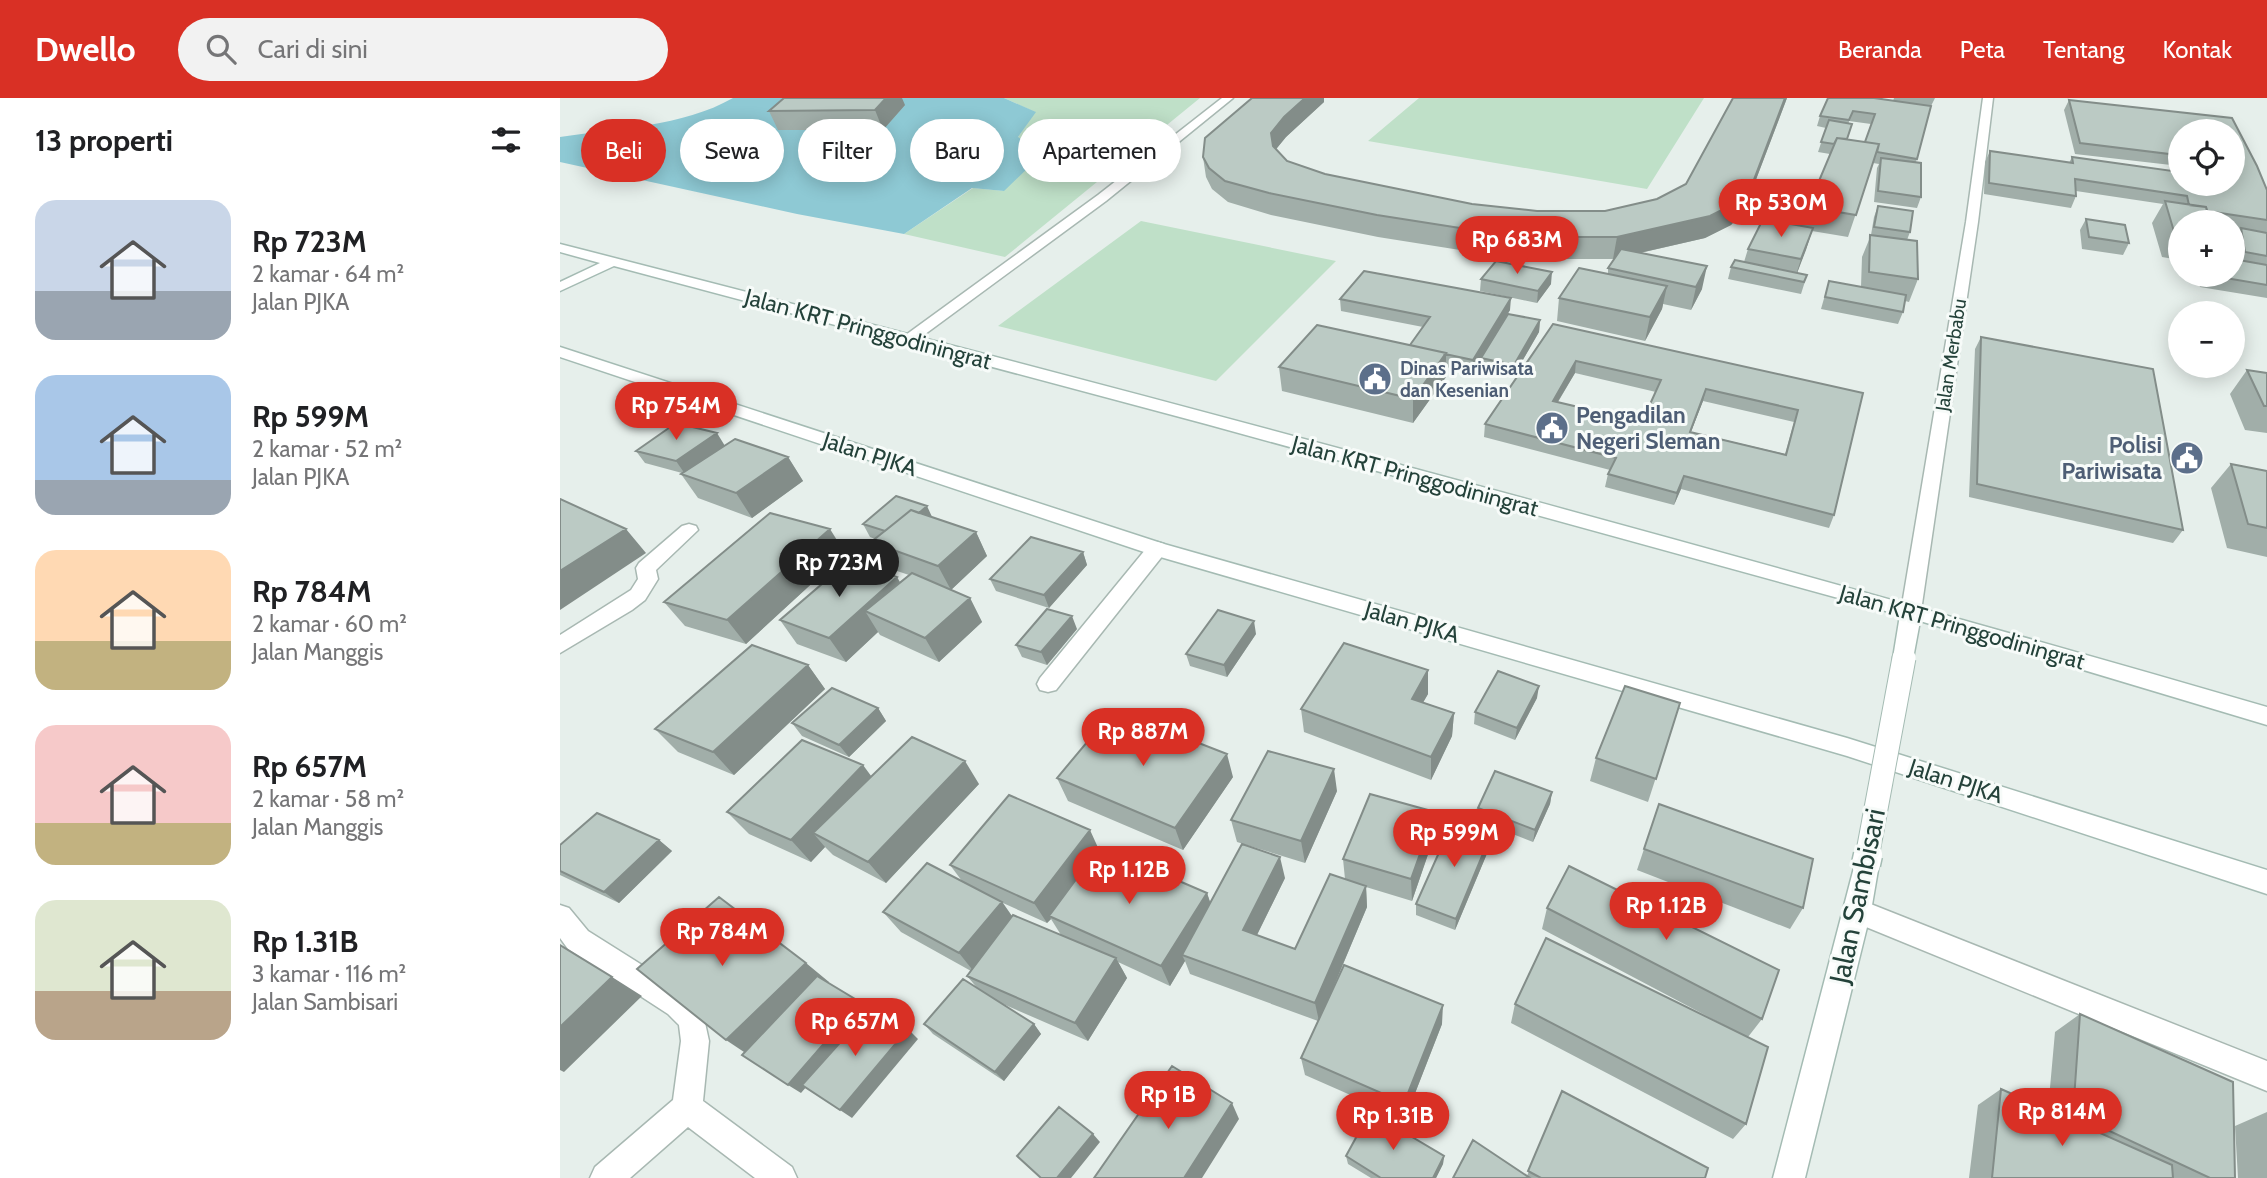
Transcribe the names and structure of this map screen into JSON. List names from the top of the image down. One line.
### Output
{"streets":{"main road":["Jalan KRT Pringgodiningrat","Jalan Merbabu","Jalan PJKA","Jalan Sambisari"]},"crossings":[["Jalan KRT Pringgodiningrat","Jalan Merbabu"],["Jalan KRT Pringgodiningrat","Jalan Sambisari"],["Jalan Merbabu","Jalan Sambisari"]],"places":{"public building":["Dinas Pariwisata dan Kesenian","Pengadilan Negeri Sleman","Polisi Pariwisata"]},"page":{"header":"Dwello","search":"Cari di sini","nav":["Beranda","Peta","Tentang","Kontak"],"heading":"13 properti","map_buttons":["+","−"],"chip":["Beli","Sewa","Filter","Baru","Apartemen"],"price":["Rp 530M","Rp 683M","Rp 754M","Rp 723M","Rp 887M","Rp 599M","Rp 1.12B","Rp 1.12B","Rp 784M","Rp 657M","Rp 1B","Rp 814M","Rp 1.31B"],"list":[{"name":"Rp 723M","note":"2 kamar · 64 m² · Jalan PJKA"},{"name":"Rp 599M","note":"2 kamar · 52 m² · Jalan PJKA"},{"name":"Rp 784M","note":"2 kamar · 60 m² · Jalan Manggis"},{"name":"Rp 657M","note":"2 kamar · 58 m² · Jalan Manggis"},{"name":"Rp 1.31B","note":"3 kamar · 116 m² · Jalan Sambisari"}]}}
